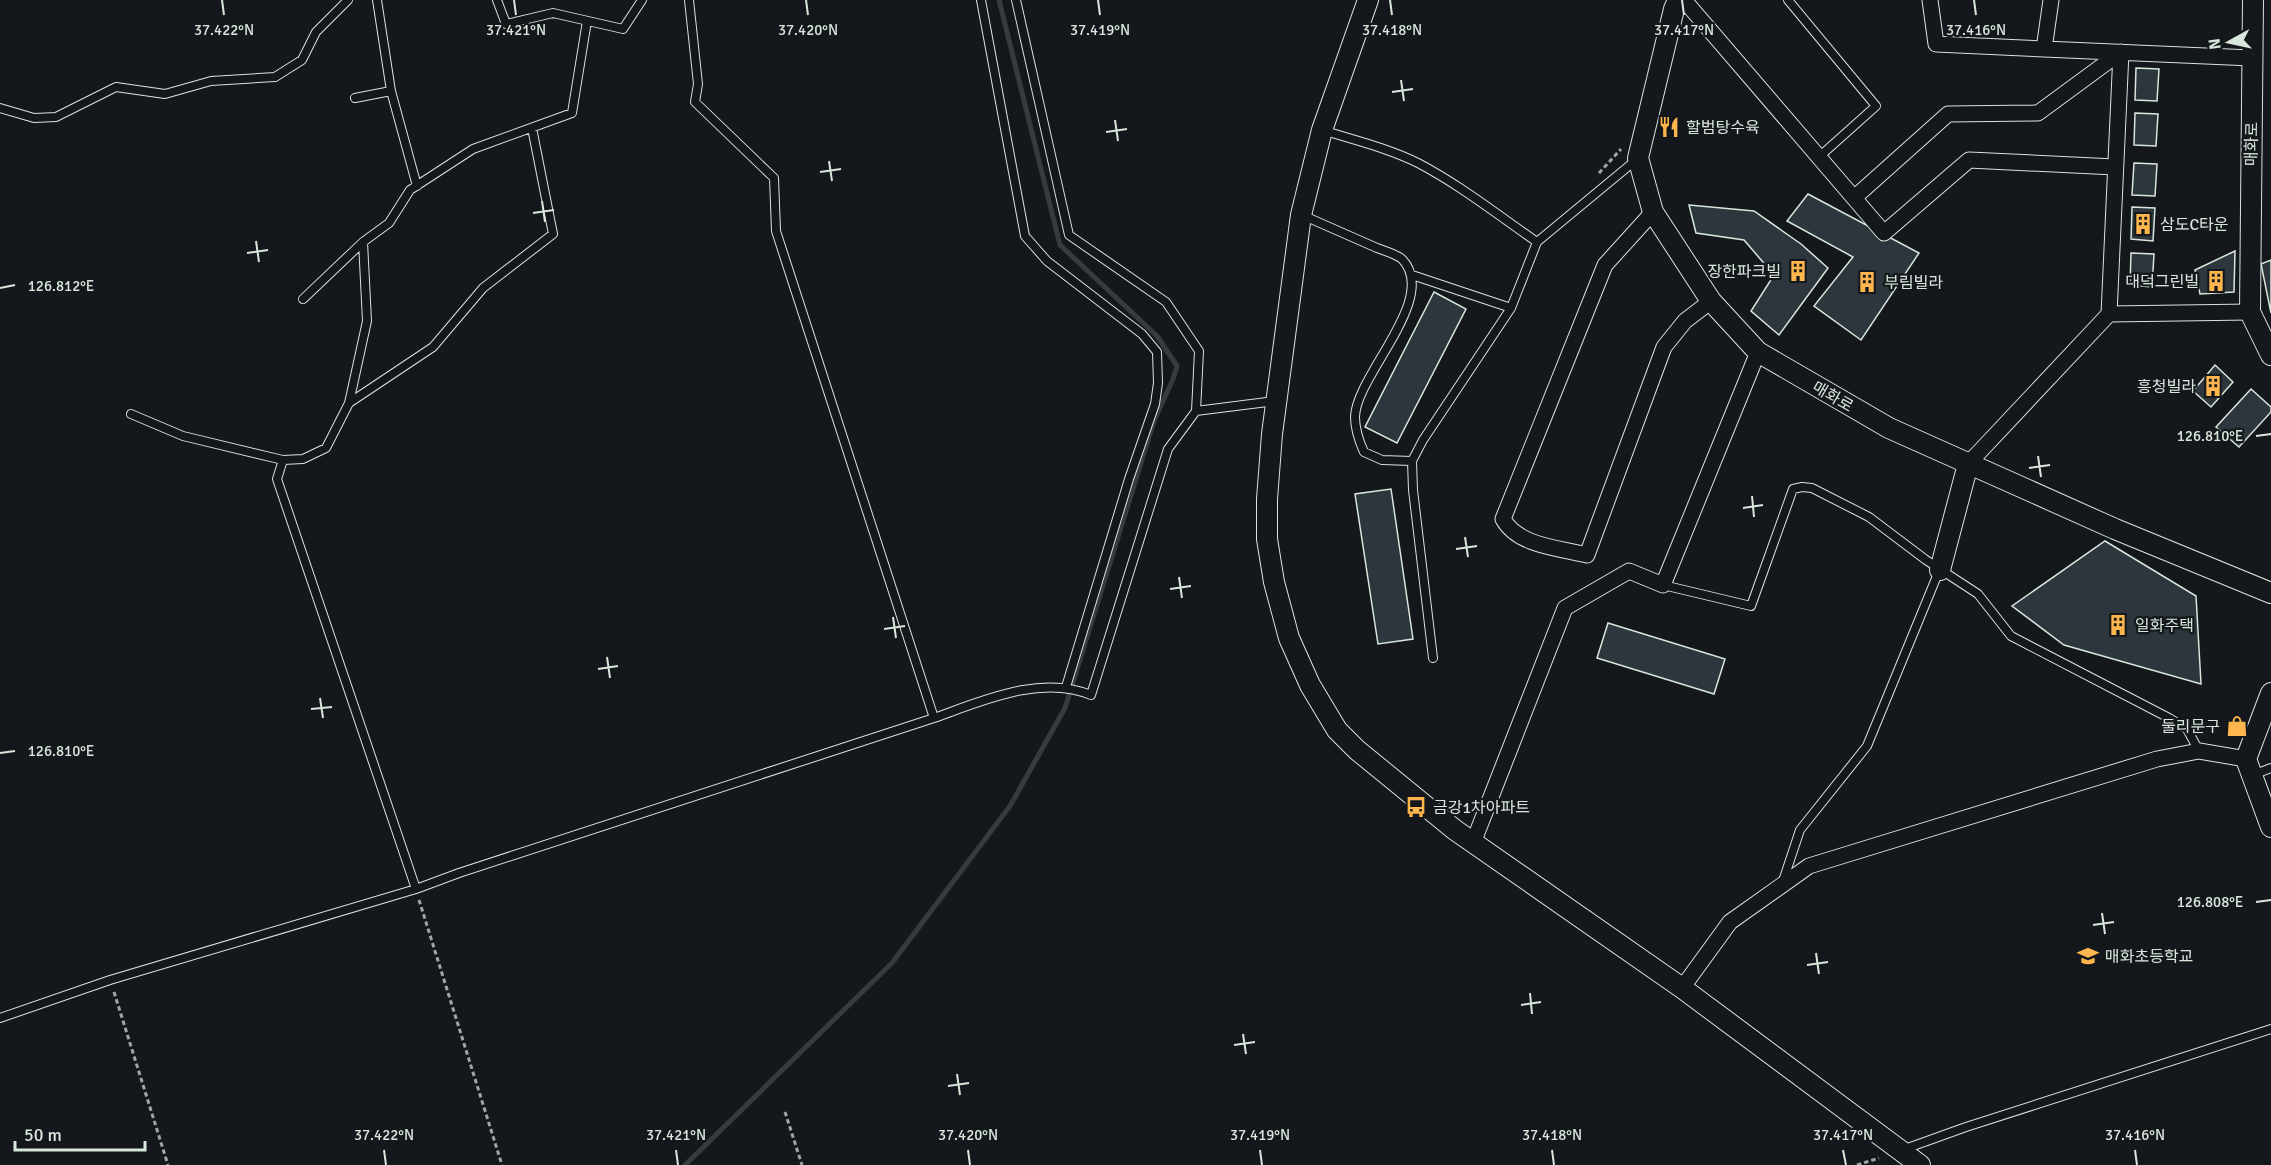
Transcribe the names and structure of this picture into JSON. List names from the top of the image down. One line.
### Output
{"streets":{"street":["매화로"]},"places":{"restaurant":["할범탕수육"],"building":["삼도C타운","장한파크빌","대덕그린빌","부림빌라","흥청빌라","일화주택"],"shop":["둘리문구"],"bus stop":["금강1차아파트"],"school or university":["매화초등학교"]},"scale_bar":"50 m","north":"left","coordinates":["37.422°N","37.421°N","37.420°N","37.419°N","37.418°N","37.417°N","37.416°N","126.812°E","126.810°E","126.808°E"]}
